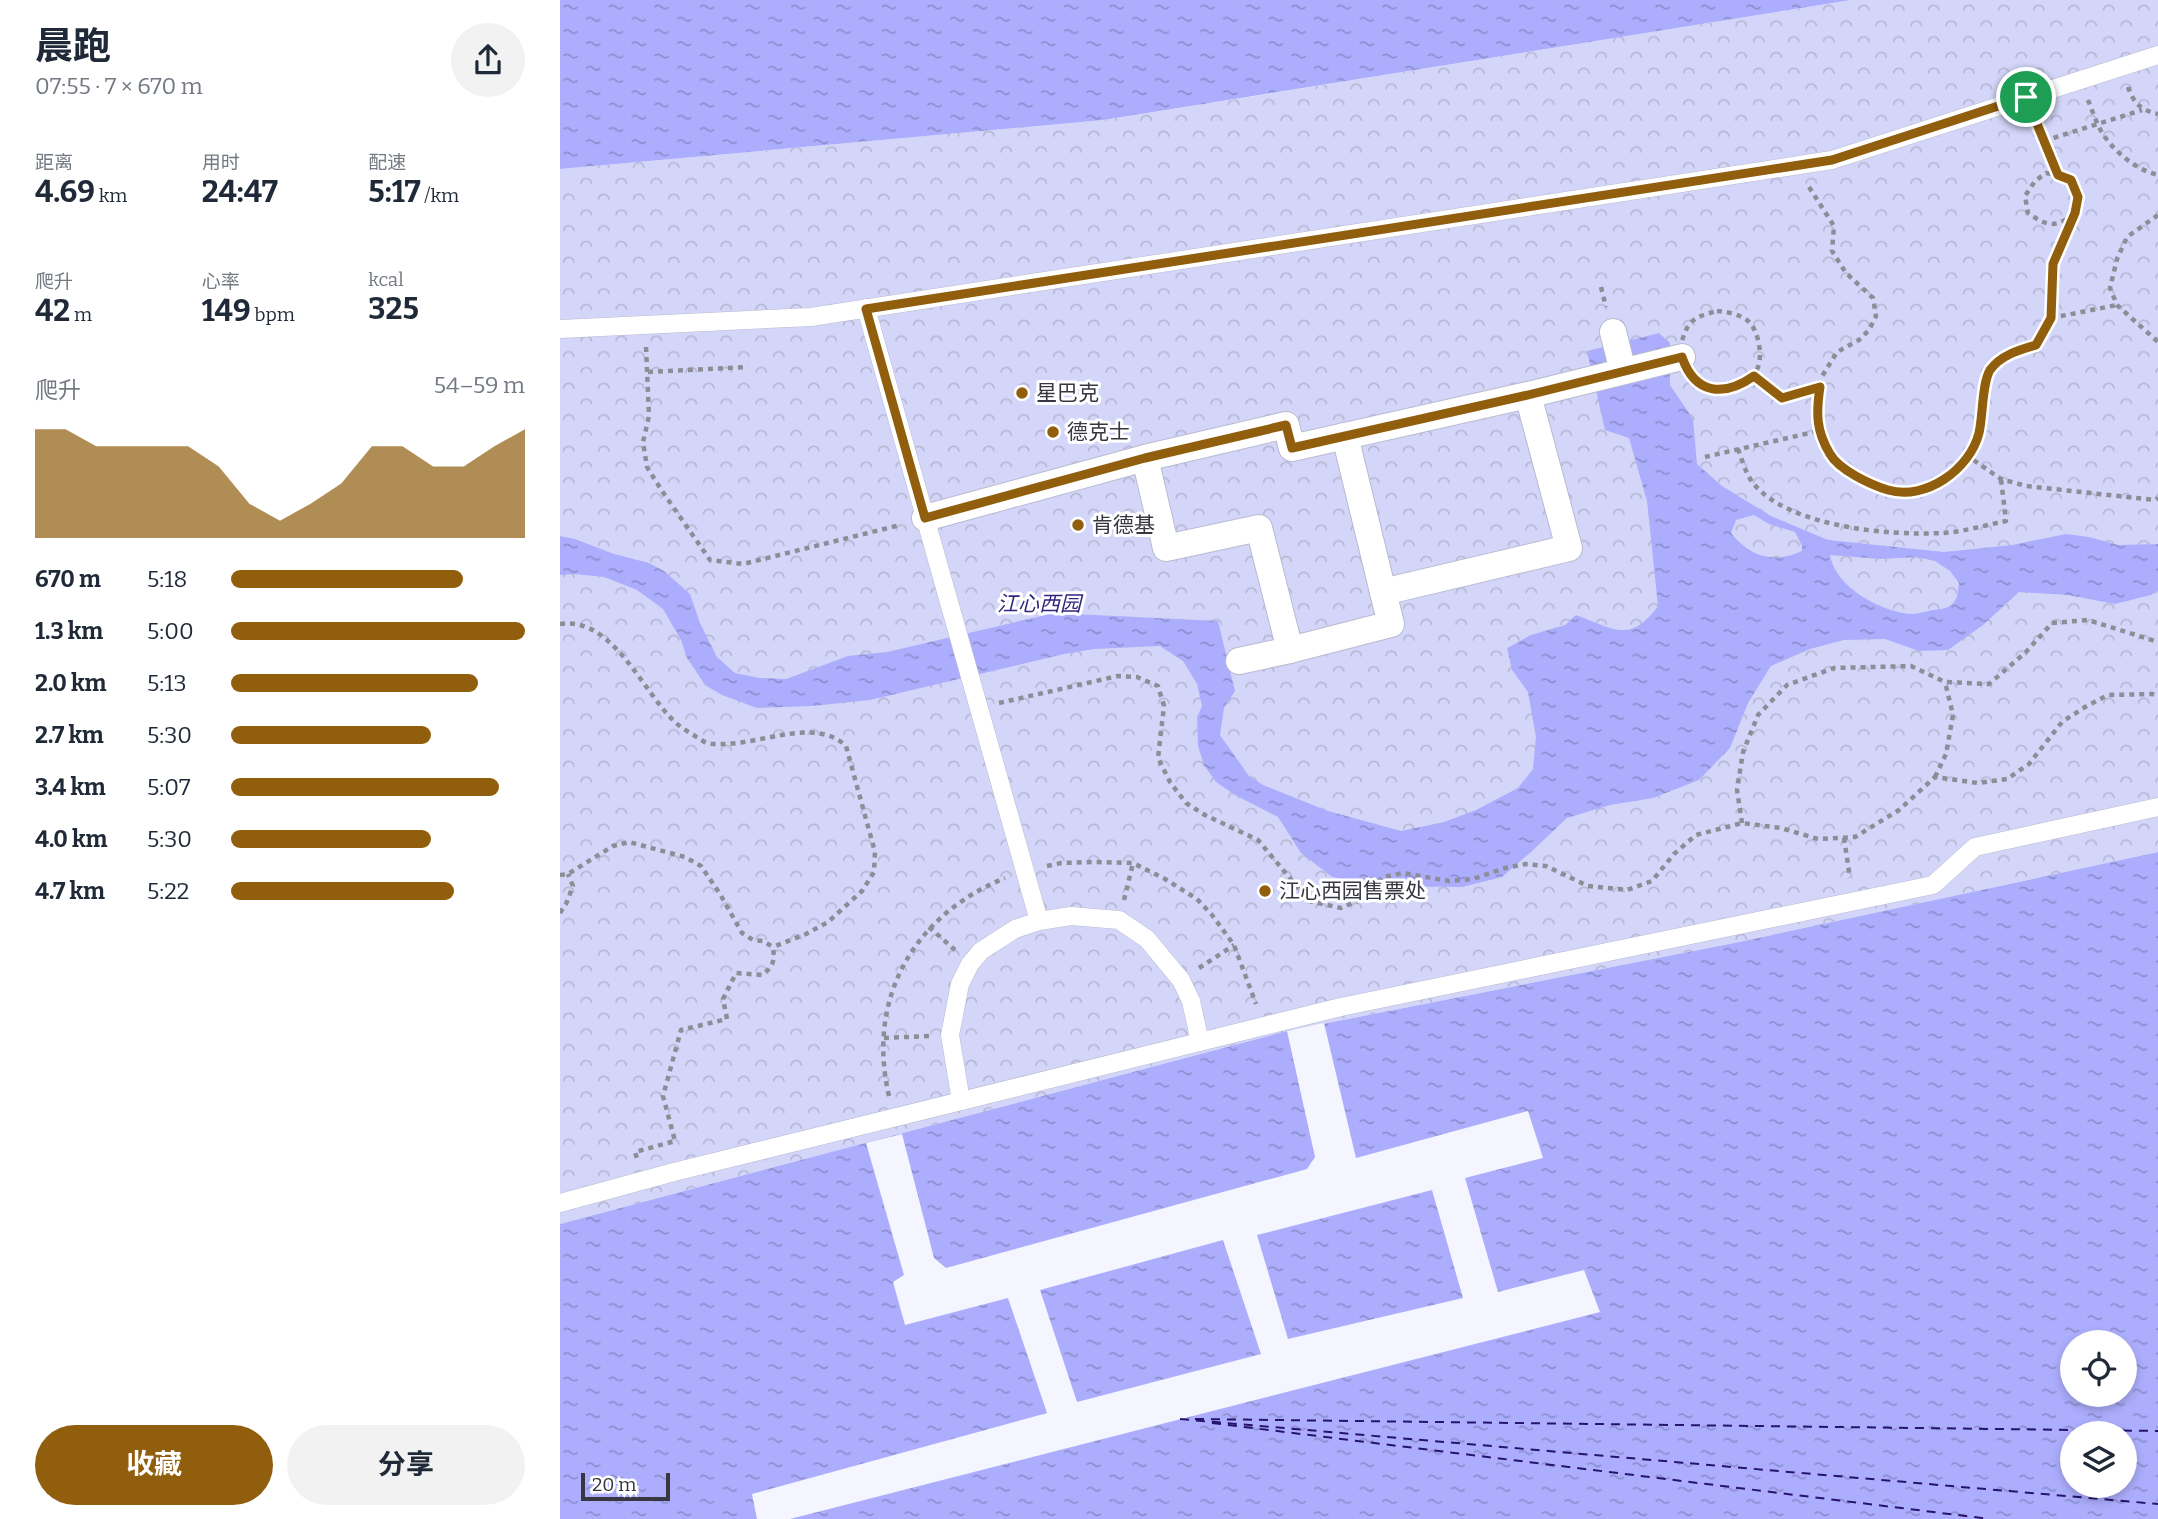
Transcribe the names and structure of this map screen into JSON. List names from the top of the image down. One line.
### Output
{"parks":["江心西园"],"places":["星巴克","德克士","肯德基","江心西园售票处"],"scale_bar":"20 m","page":{"heading":["晨跑","07:55 · 7 × 670 m"],"stats":[["距离","4.69 km"],["用时","24:47"],["配速","5:17 /km"],["爬升","42 m"],["心率","149 bpm"],["kcal","325"]],"chart":["爬升","54–59 m"],"list":[{"name":"670 m","note":"5:18"},{"name":"1.3 km","note":"5:00"},{"name":"2.0 km","note":"5:13"},{"name":"2.7 km","note":"5:30"},{"name":"3.4 km","note":"5:07"},{"name":"4.0 km","note":"5:30"},{"name":"4.7 km","note":"5:22"}],"buttons":["收藏","分享"],"scale":"20 m"}}
